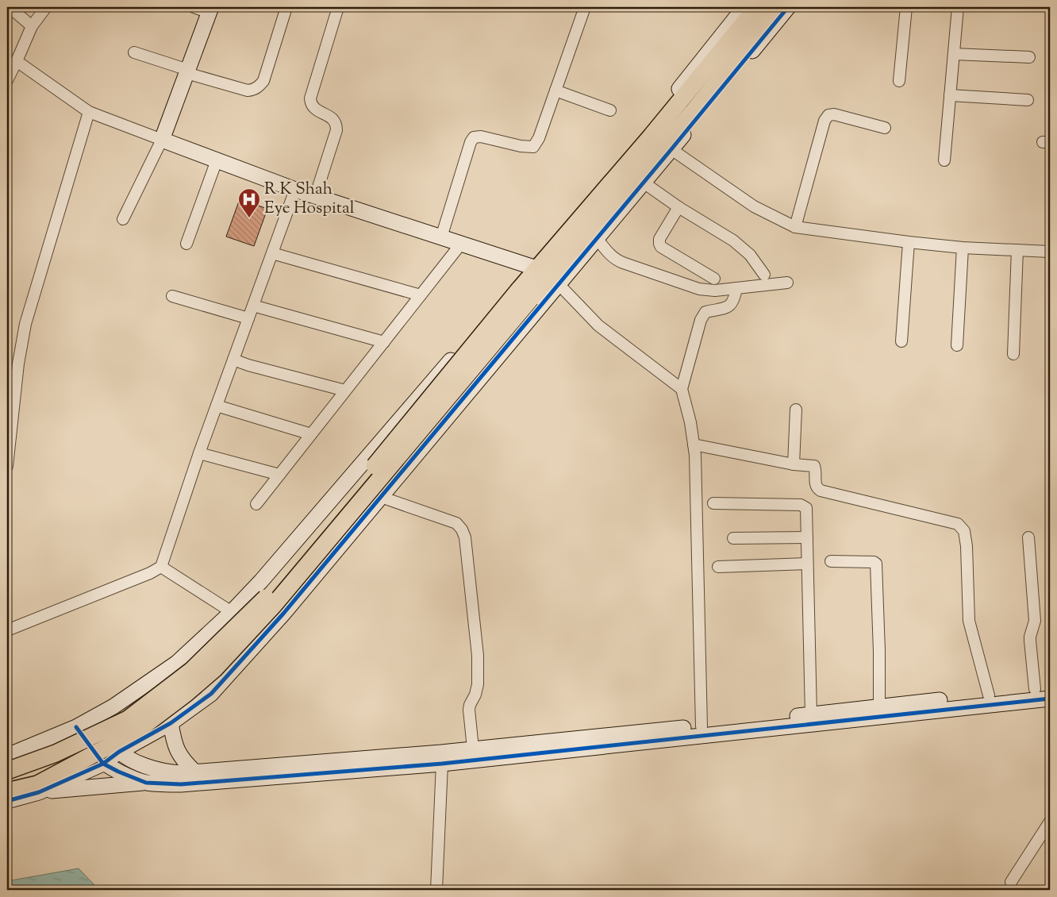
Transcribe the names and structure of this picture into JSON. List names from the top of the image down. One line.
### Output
{"places":{"hospital":["R K Shah Eye Hospital"]}}
